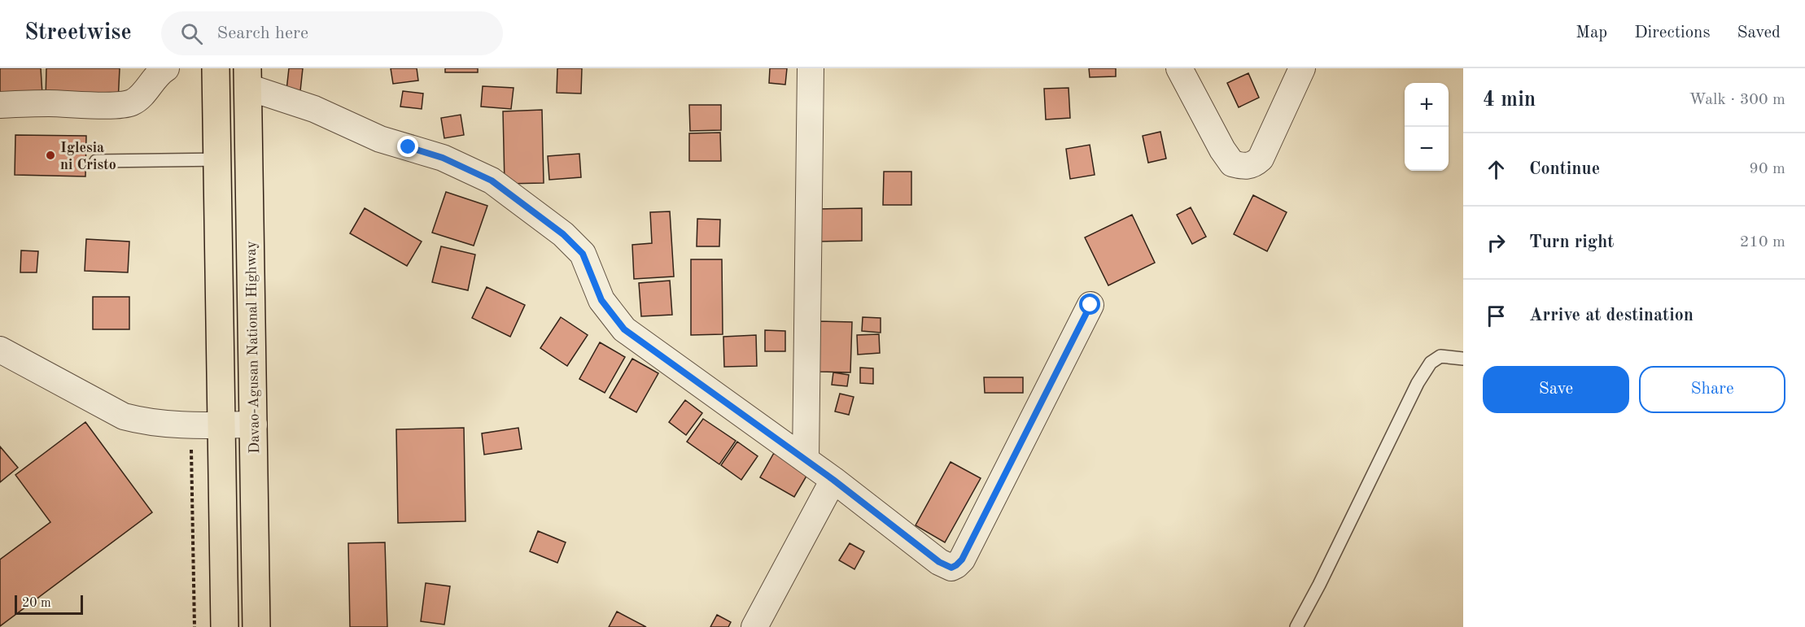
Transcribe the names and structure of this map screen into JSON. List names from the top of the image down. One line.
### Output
{"streets":{"highway":["Davao-Agusan National Highway"]},"places":["Iglesia ni Cristo"],"scale_bar":"20 m","page":{"header":"Streetwise","search":"Search here","nav":["Map","Directions","Saved"],"heading":["4 min","Walk · 300 m"],"map_buttons":["+","−"],"list":[["Continue","90 m"],["Turn right","210 m"],"Arrive at destination"],"buttons":["Save","Share"],"scale":"20 m"}}
